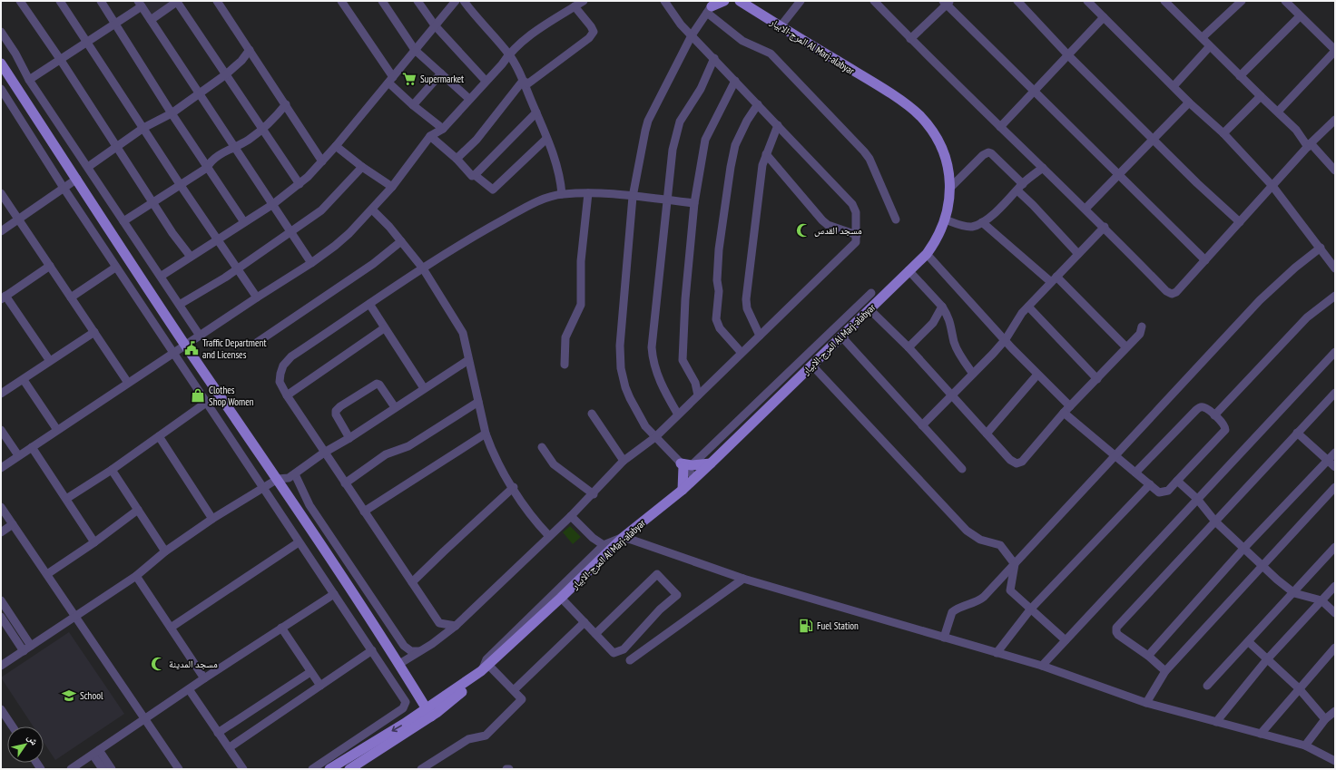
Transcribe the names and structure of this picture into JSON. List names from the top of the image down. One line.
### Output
{"streets":{"main road":["المرج-الابيار Al Marj-alabyar"]},"places":{"supermarket":["Supermarket"],"mosque":["مسجد القدس","مسجد المدينة"],"public building":["Traffic Department and Licenses"],"shop":["Clothes Shop Women"],"fuel station":["Fuel Station"],"school or university":["School"]},"north":"top right"}
